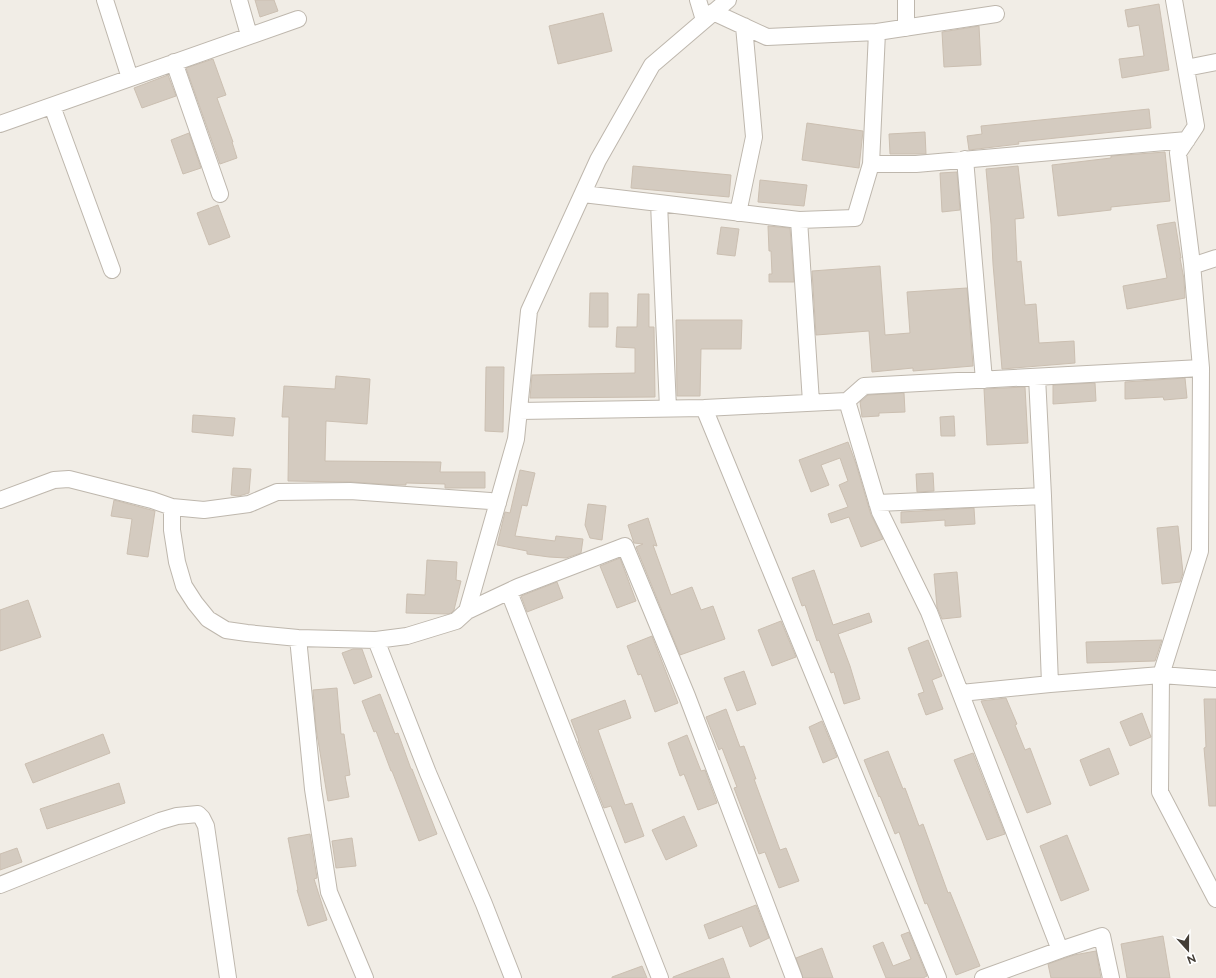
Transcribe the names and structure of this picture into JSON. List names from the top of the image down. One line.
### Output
{"north":"bottom"}
